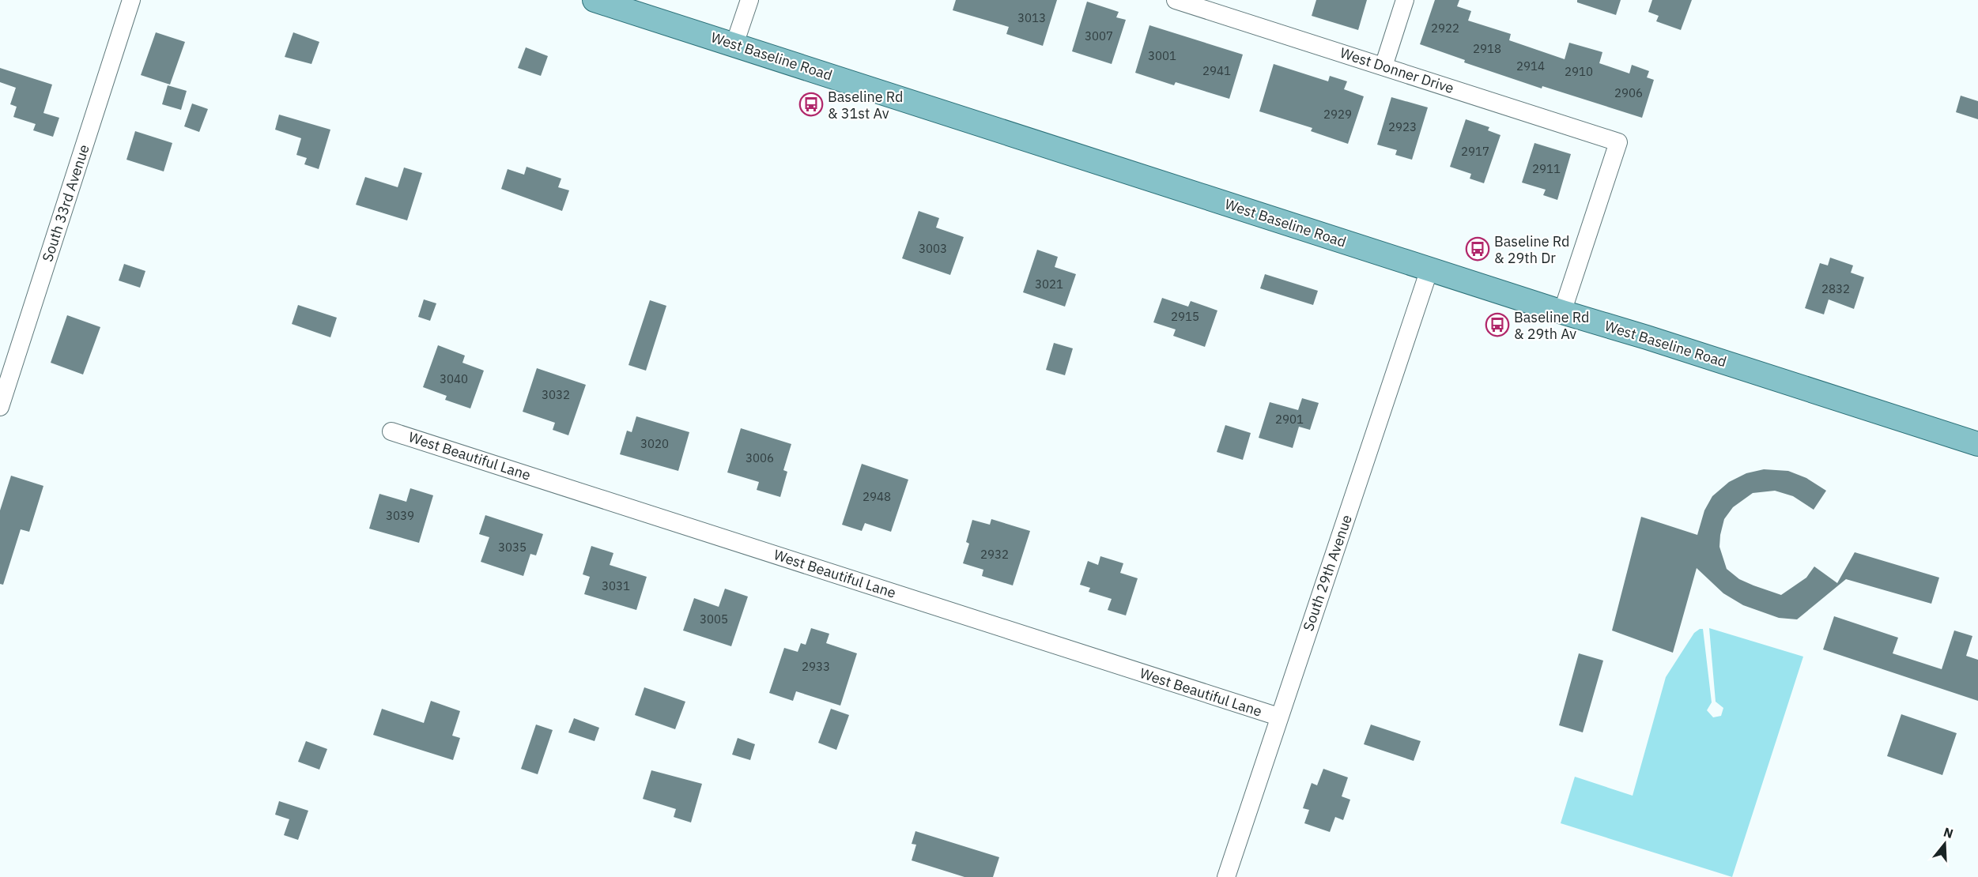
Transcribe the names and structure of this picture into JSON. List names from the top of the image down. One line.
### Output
{"streets":{"main road":["West Baseline Road"],"street":["West Donner Drive","South 33rd Avenue","West Beautiful Lane","South 29th Avenue"]},"crossings":[["West Baseline Road","West Donner Drive"],["West Baseline Road","South 29th Avenue"],["West Beautiful Lane","South 29th Avenue"]],"places":{"bus stop":["Baseline Rd & 31st Av","Baseline Rd & 29th Dr","Baseline Rd & 29th Av"]},"house_numbers":["3013","2922","3007","2918","3001","2914","2941","2910","2906","2929","2923","2917","2911","3003","3021","2832","2915","3040","3032","2901","3020","3006","2948","3039","3035","2932","3031","3005","2933"],"north":"top"}
